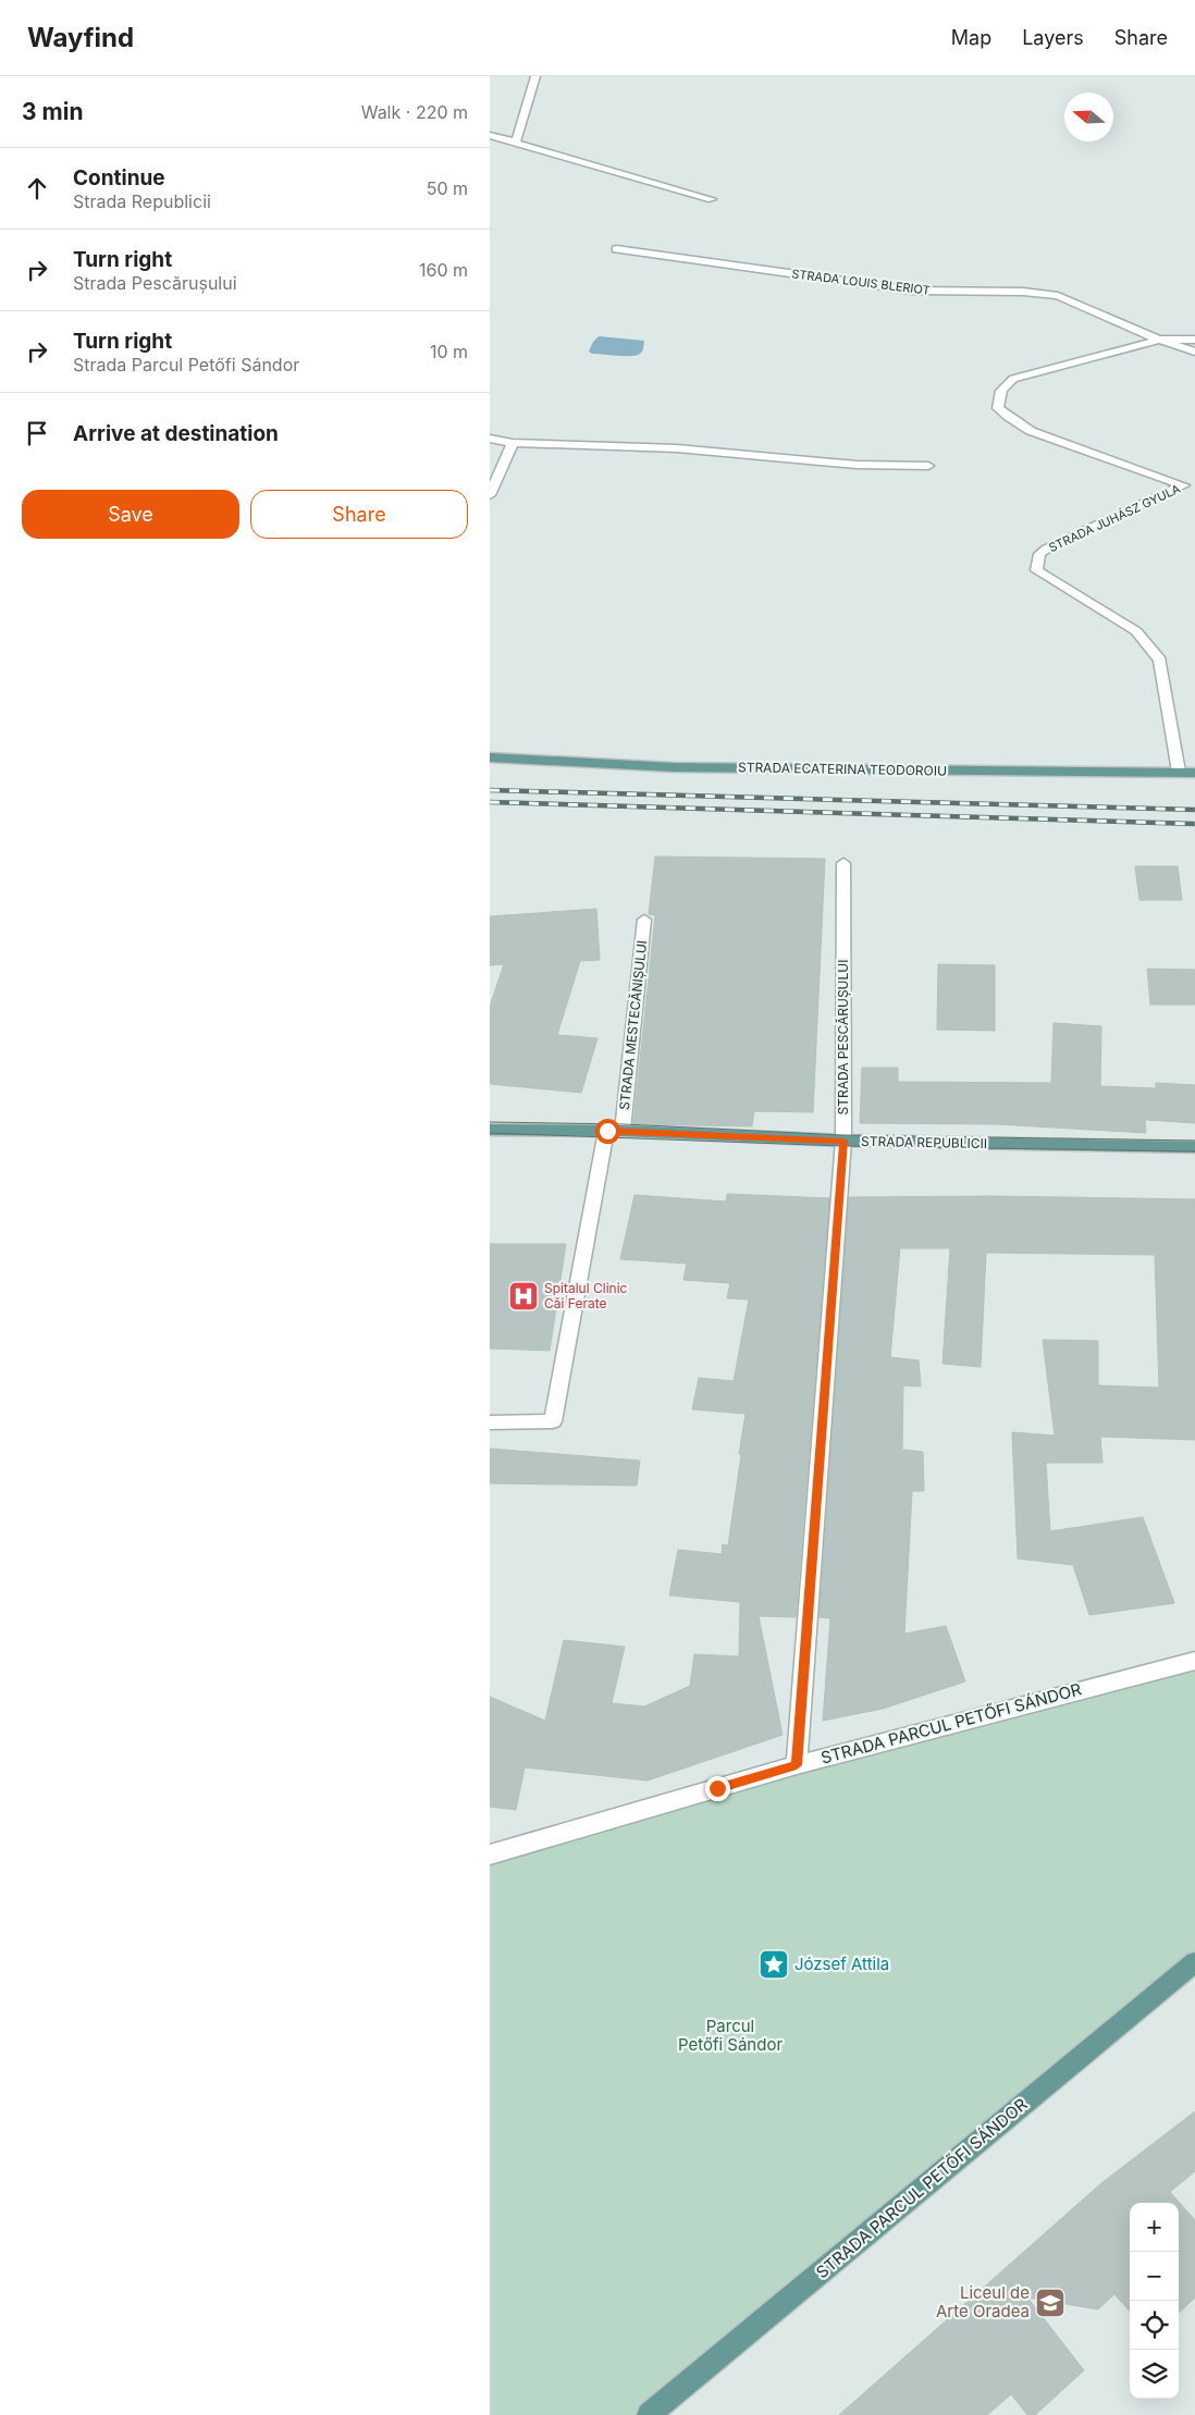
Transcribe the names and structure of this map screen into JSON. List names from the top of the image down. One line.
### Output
{"streets":{"main road":["STRADA ECATERINA TEODOROIU","STRADA REPUBLICII","STRADA PARCUL PETŐFI SÁNDOR"],"street":["STRADA LOUIS BLERIOT","STRADA JUHÁSZ GYULA","STRADA MESTECĂNIȘULUI","STRADA PESCĂRUȘULUI"]},"crossings":[["STRADA LOUIS BLERIOT","STRADA JUHÁSZ GYULA"],["STRADA JUHÁSZ GYULA","STRADA ECATERINA TEODOROIU"],["STRADA MESTECĂNIȘULUI","STRADA REPUBLICII"],["STRADA PESCĂRUȘULUI","STRADA REPUBLICII"],["STRADA PESCĂRUȘULUI","STRADA PARCUL PETŐFI SÁNDOR"]],"parks":["Parcul Petőfi Sándor"],"places":{"hospital":["Spitalul Clinic Căi Ferate"],"place":["József Attila"],"school or university":["Liceul de Arte Oradea"]},"north":"left","page":{"header":"Wayfind","nav":["Map","Layers","Share"],"heading":["3 min","Walk · 220 m"],"list":[["Continue","Strada Republicii","50 m"],["Turn right","Strada Pescărușului","160 m"],["Turn right","Strada Parcul Petőfi Sándor","10 m"],"Arrive at destination"],"buttons":["Save","Share"],"map_buttons":["+","−"]}}
